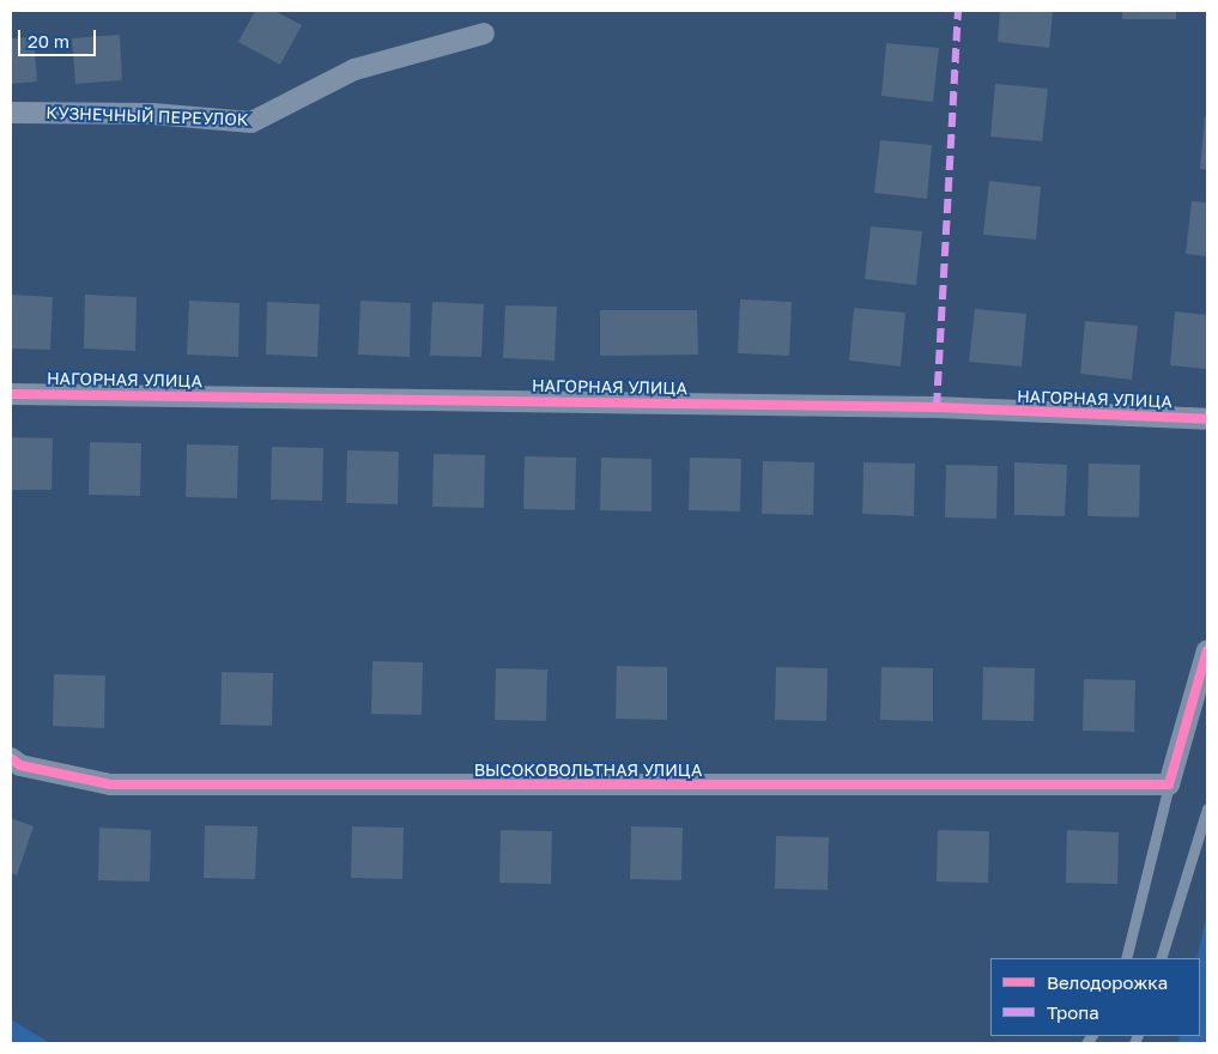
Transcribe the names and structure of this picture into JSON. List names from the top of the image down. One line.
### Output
{"streets":{"street":["КУЗНЕЧНЫЙ ПЕРЕУЛОК","НАГОРНАЯ УЛИЦА","ВЫСОКОВОЛЬТНАЯ УЛИЦА"]},"legend":["Велодорожка","Тропа"],"scale_bar":"20 m"}
